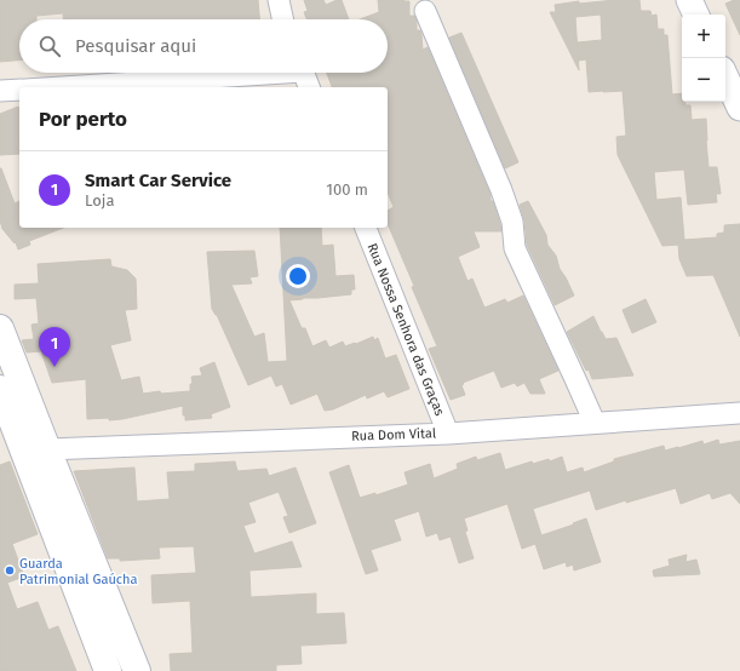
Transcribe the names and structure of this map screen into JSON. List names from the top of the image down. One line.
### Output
{"streets":{"street":["Rua Nossa Senhora das Graças","Rua Dom Vital"]},"crossings":[["Rua Nossa Senhora das Graças","Rua Dom Vital"]],"places":["Guarda Patrimonial Gaúcha"],"page":{"map_buttons":["+","−"],"search":"Pesquisar aqui","heading":"Por perto","list":[{"mark":"1","name":"Smart Car Service","note":"Loja","value":"100 m"}],"pins":"1"}}
